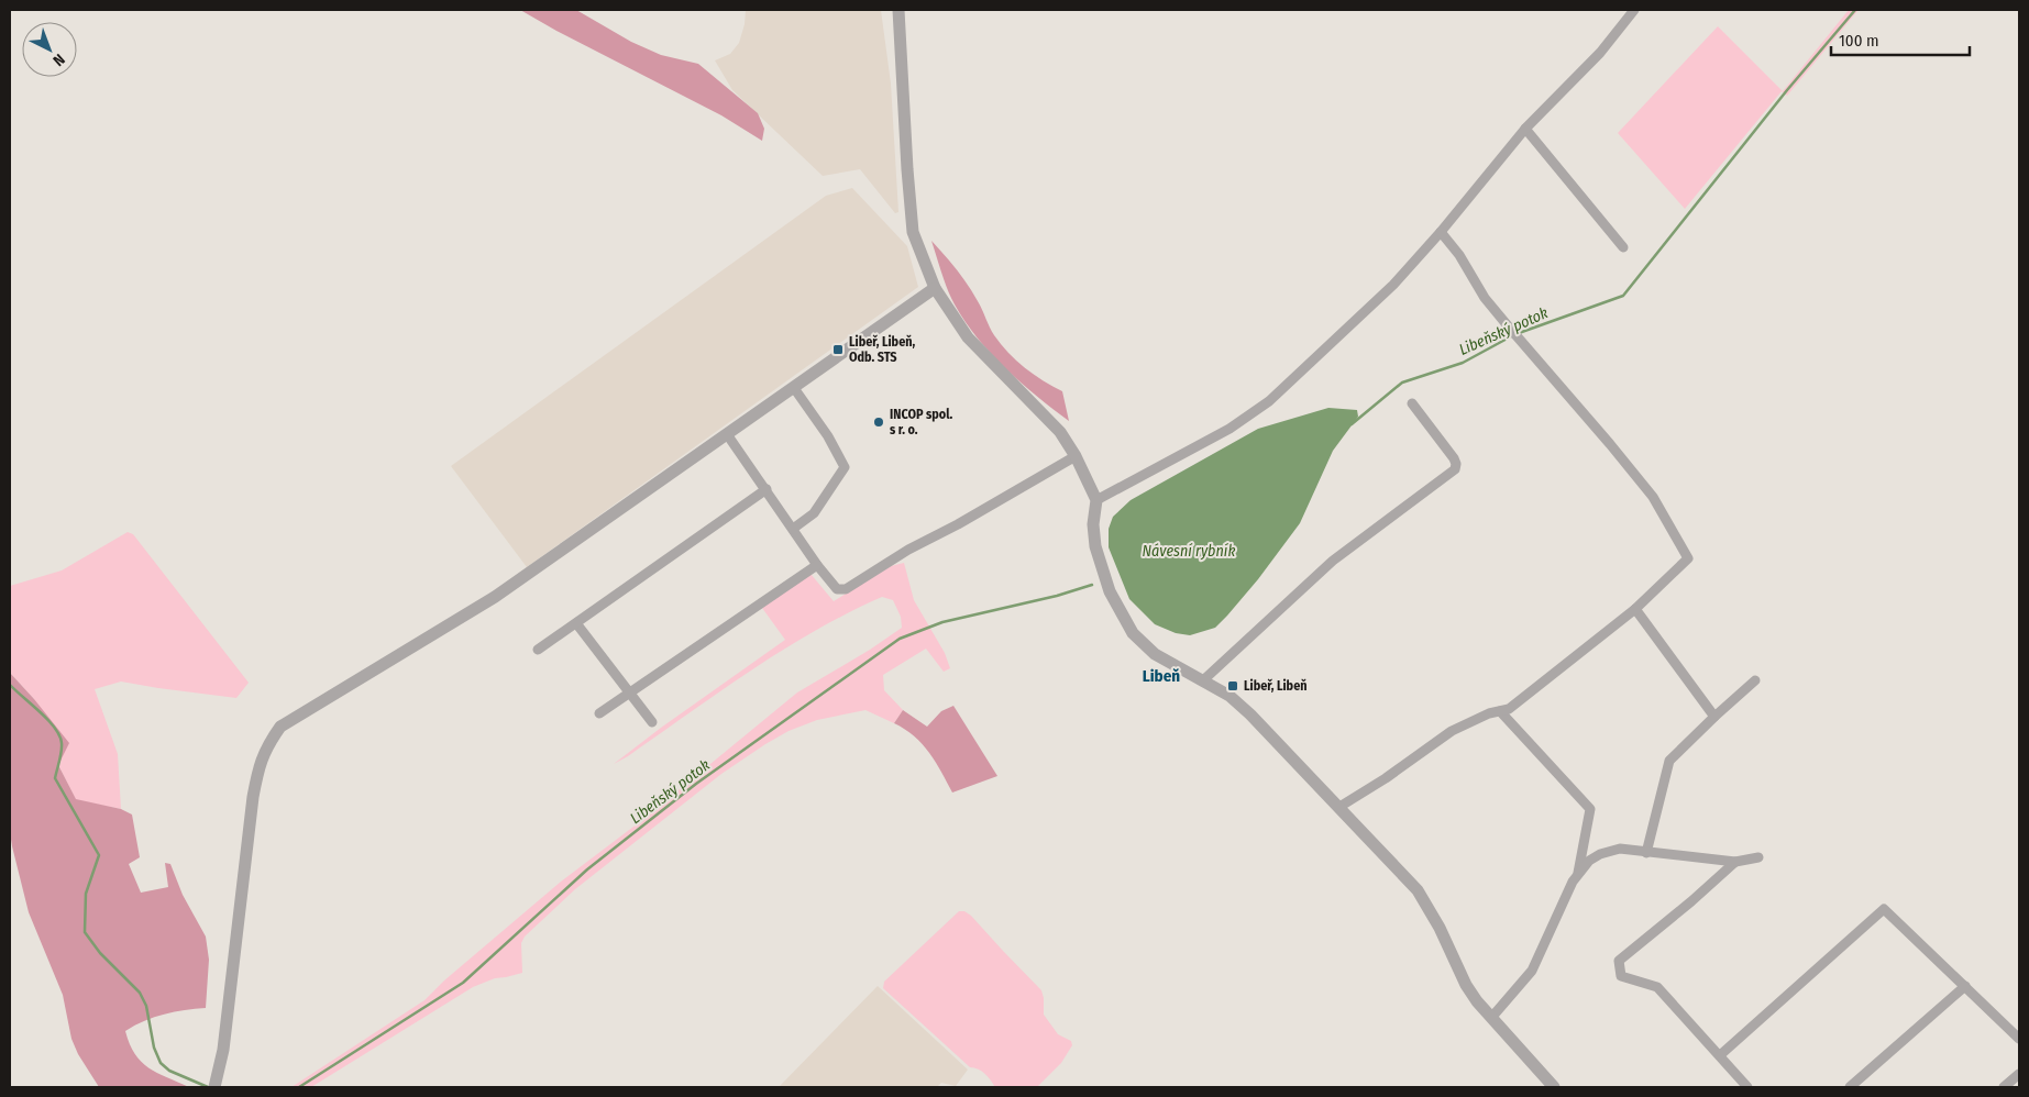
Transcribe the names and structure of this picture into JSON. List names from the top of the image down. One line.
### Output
{"districts":["Libeň"],"water":["Libeňský potok","Návesní rybník"],"places":{"transit":["Libeř, Libeň, Odb. STS","Libeř, Libeň"],"other":["INCOP spol. s r. o."]},"scale_bar":"100 m","north":"bottom right"}
